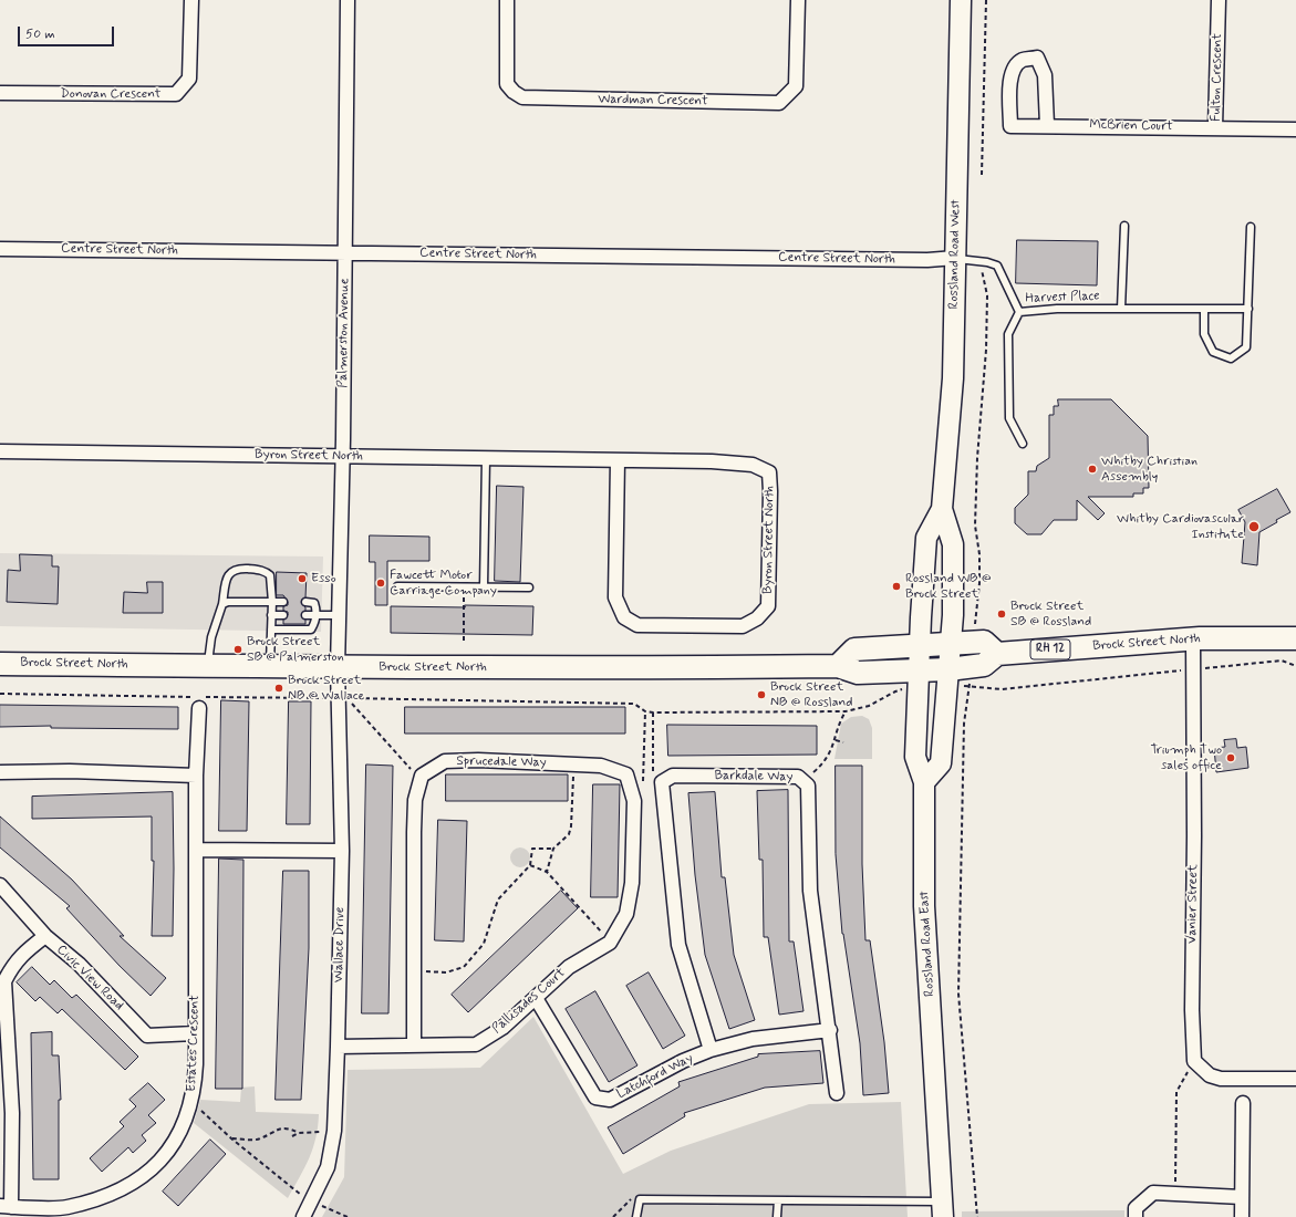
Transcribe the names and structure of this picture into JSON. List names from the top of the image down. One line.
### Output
{"streets":{"main road":["Rossland Road West","Brock Street North","RH 12","Rossland Road East"],"street":["Fulton Crescent","Donovan Crescent","Wardman Crescent","McBrien Court","Centre Street North","Palmerston Avenue","Byron Street North","Sprucedale Way","Barkdale Way","Vanier Street","Wallace Drive","Civic View Road","Pallisades Court","Estates Crescent","Latchford Way"],"lane":["Harvest Place"]},"crossings":[["Fulton Crescent","McBrien Court"],["Centre Street North","Rossland Road West"],["Centre Street North","Harvest Place"],["Centre Street North","Palmerston Avenue"],["Rossland Road West","Harvest Place"],["Rossland Road West","Brock Street North"],["Rossland Road West","Rossland Road East"],["Palmerston Avenue","Byron Street North"],["Palmerston Avenue","Brock Street North"],["Palmerston Avenue","Wallace Drive"],["Brock Street North","Vanier Street"],["Brock Street North","Rossland Road East"],["Brock Street North","Wallace Drive"],["Sprucedale Way","Pallisades Court"],["Barkdale Way","Latchford Way"],["Wallace Drive","Pallisades Court"],["Civic View Road","Estates Crescent"],["Pallisades Court","Latchford Way"]],"places":["Whitby Christian Assembly","Whitby Cardiovascular Institute","Esso","Fawcett Motor Carriage Company","Rossland WB @ Brock Street","Brock Street SB @ Rossland","Brock Street SB @ Palmerston","Brock Street NB @ Wallace","Brock Street NB @ Rossland","Triumph Two sales office"],"scale_bar":"50 m"}
